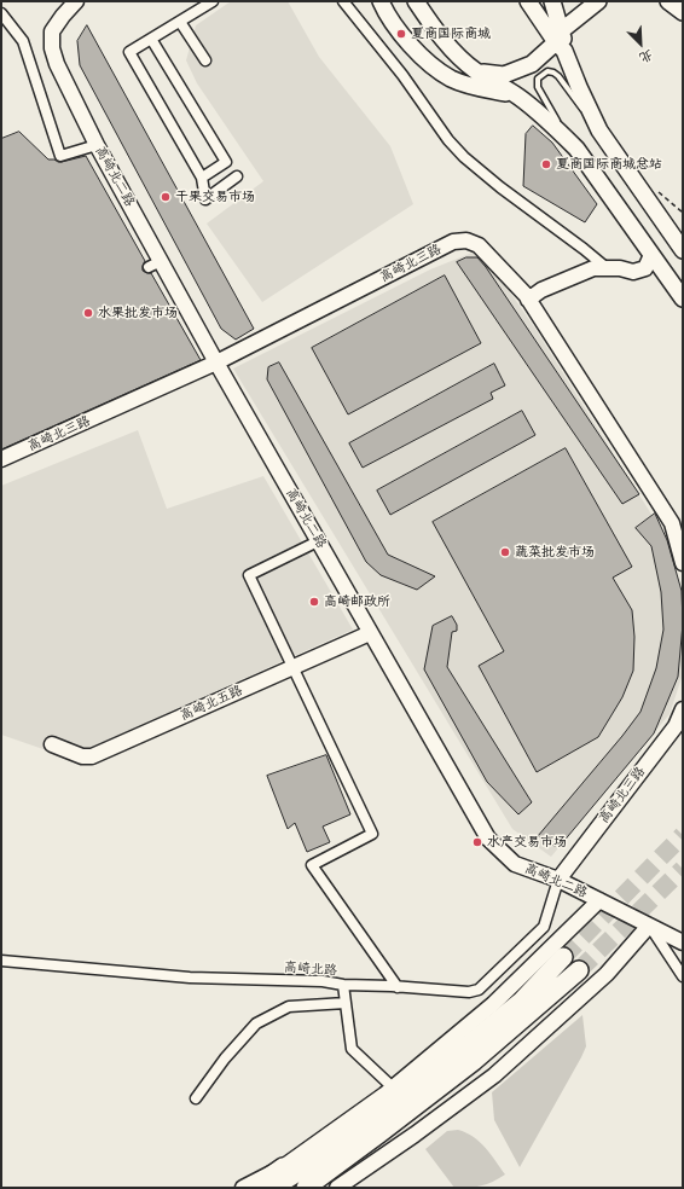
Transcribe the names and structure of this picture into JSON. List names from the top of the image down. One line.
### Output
{"streets":{"street":["高崎北二路","高崎北三路","高崎北五路","高崎北路"]},"crossings":[["高崎北二路","高崎北三路"],["高崎北二路","高崎北五路"],["高崎北二路","高崎北路"],["高崎北三路","高崎北路"]],"places":["夏商国际商城","夏商国际商城总站","干果交易市场","水果批发市场","蔬菜批发市场","高崎邮政所","水产交易市场"],"north":"bottom right"}
